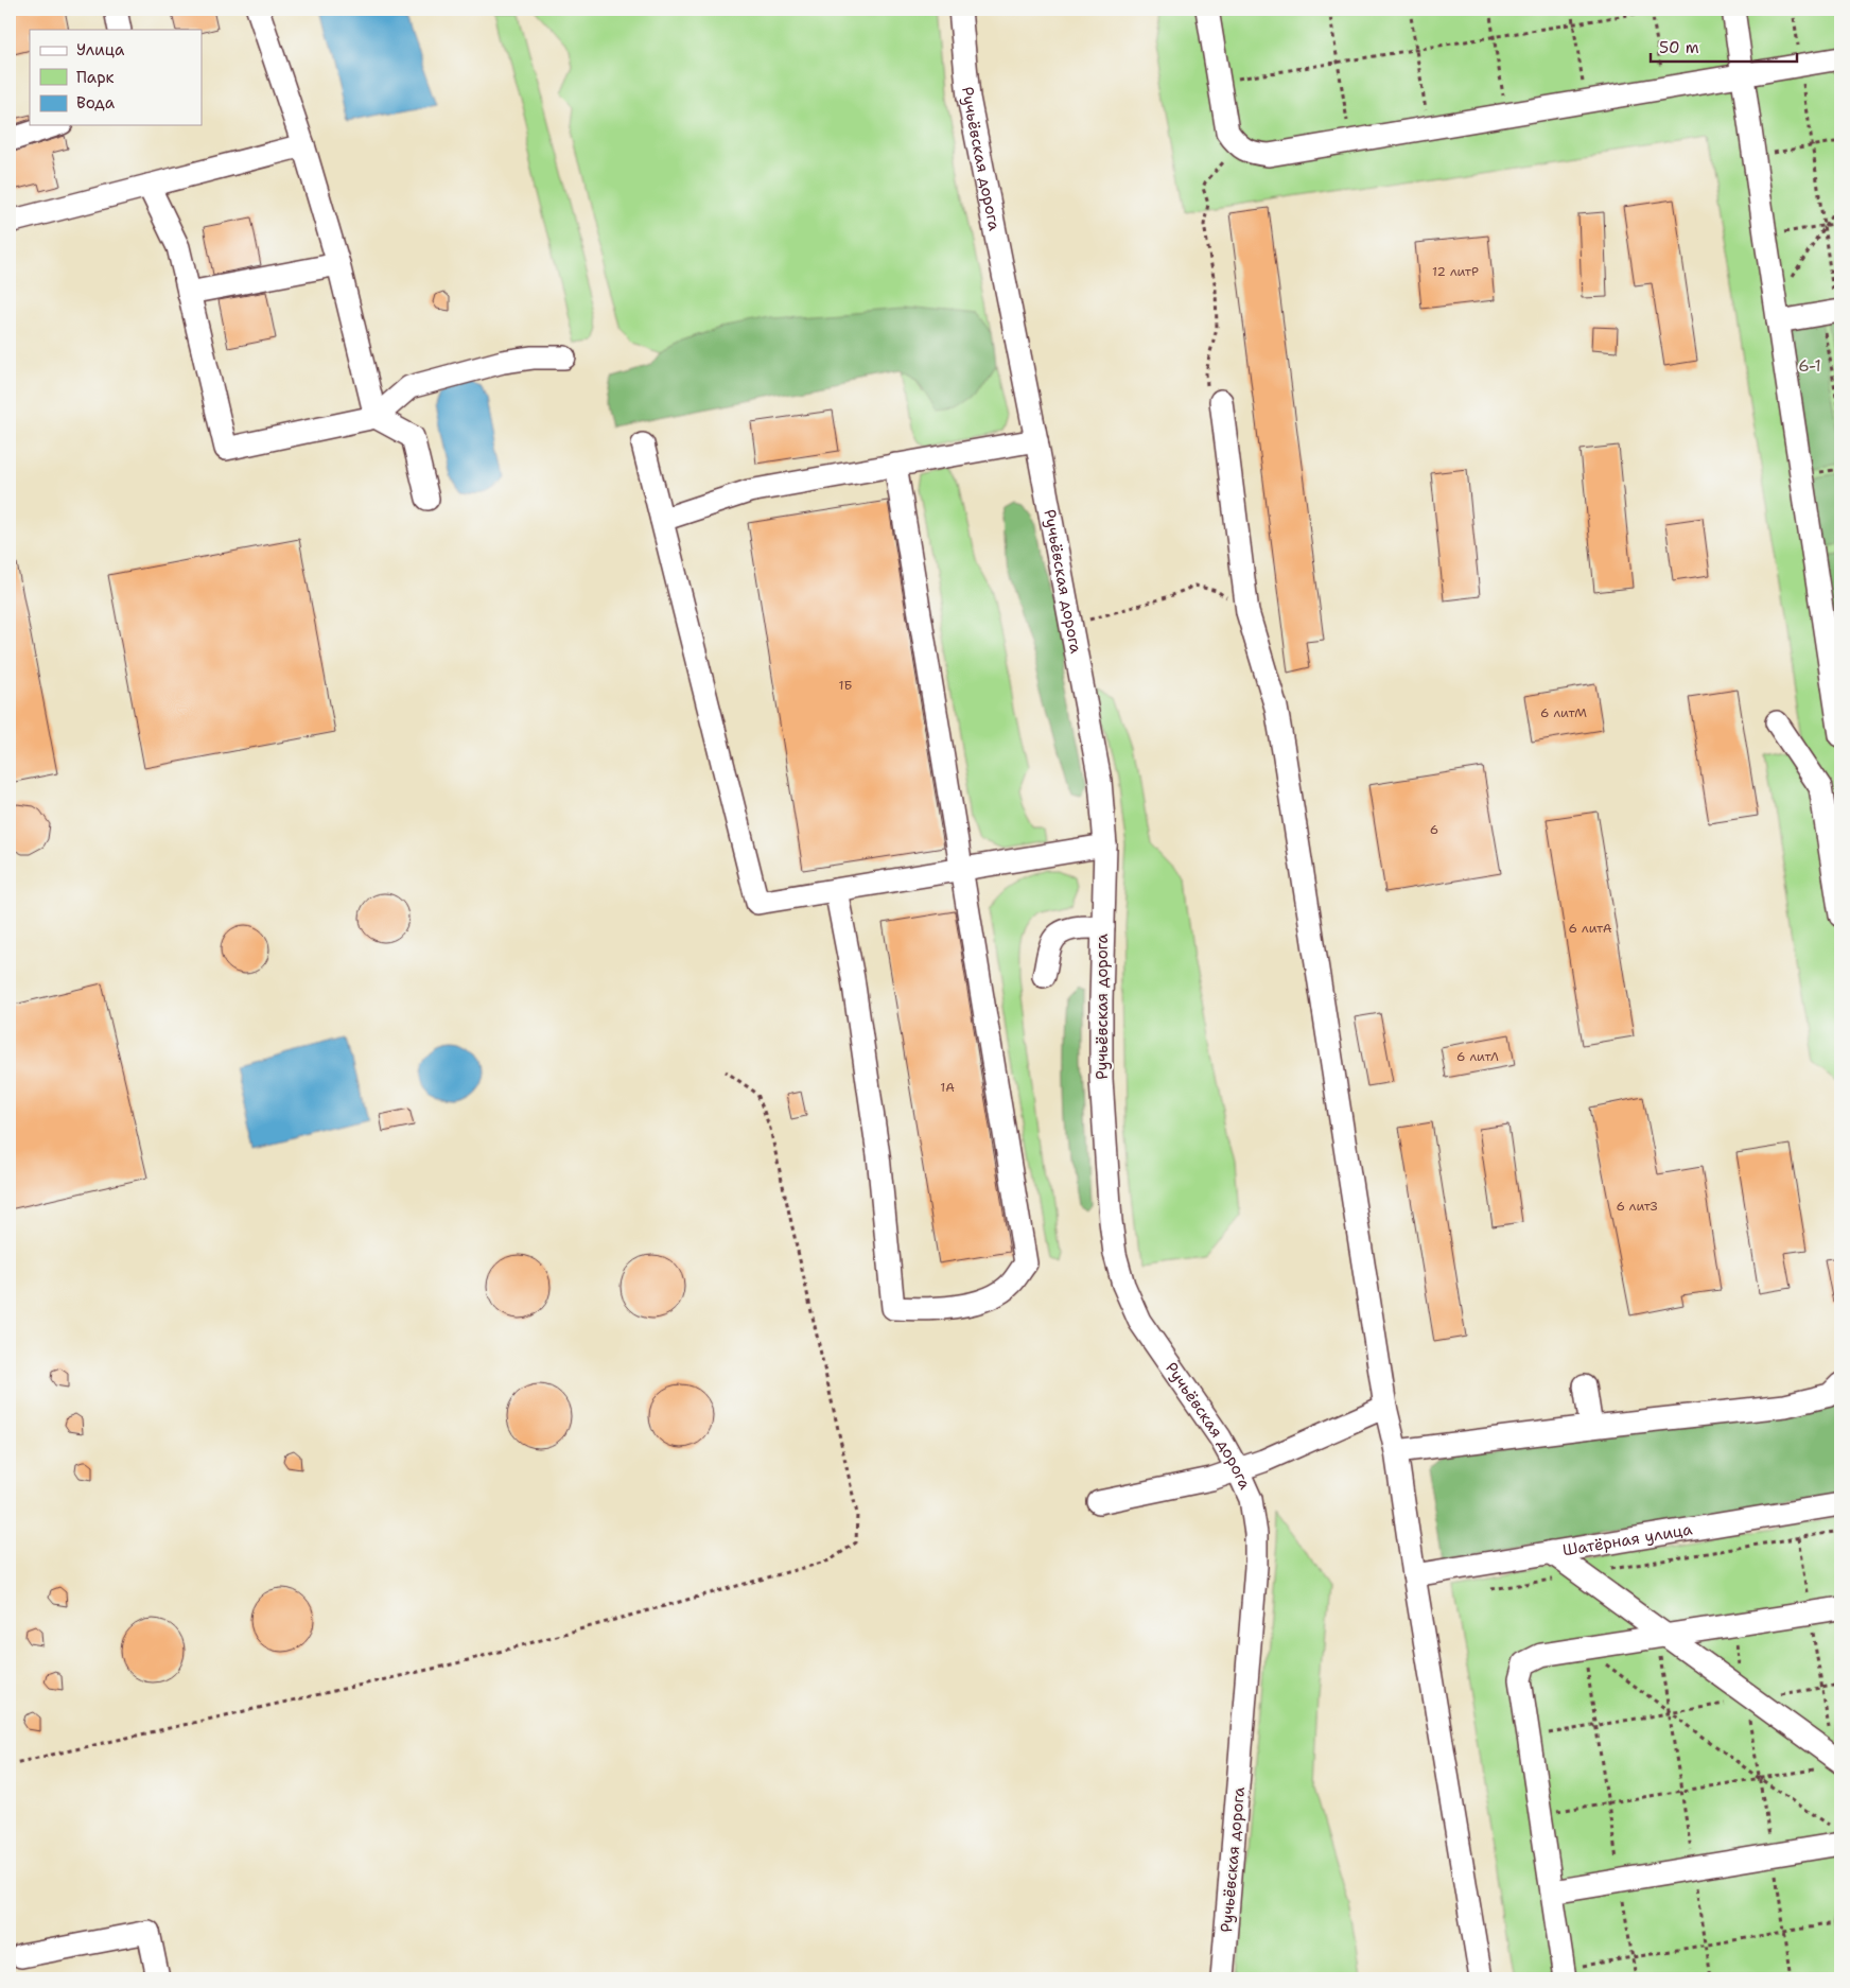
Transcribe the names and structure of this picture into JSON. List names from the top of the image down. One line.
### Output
{"streets":{"street":["Ручьёвская дорога","Шатёрная улица"]},"parks":["6-1"],"house_numbers":["12 литР","1Б","6 литМ","6","6 литА","6 литЛ","1А","6 литЗ"],"legend":["Улица","Парк","Вода"],"scale_bar":"50 m"}
